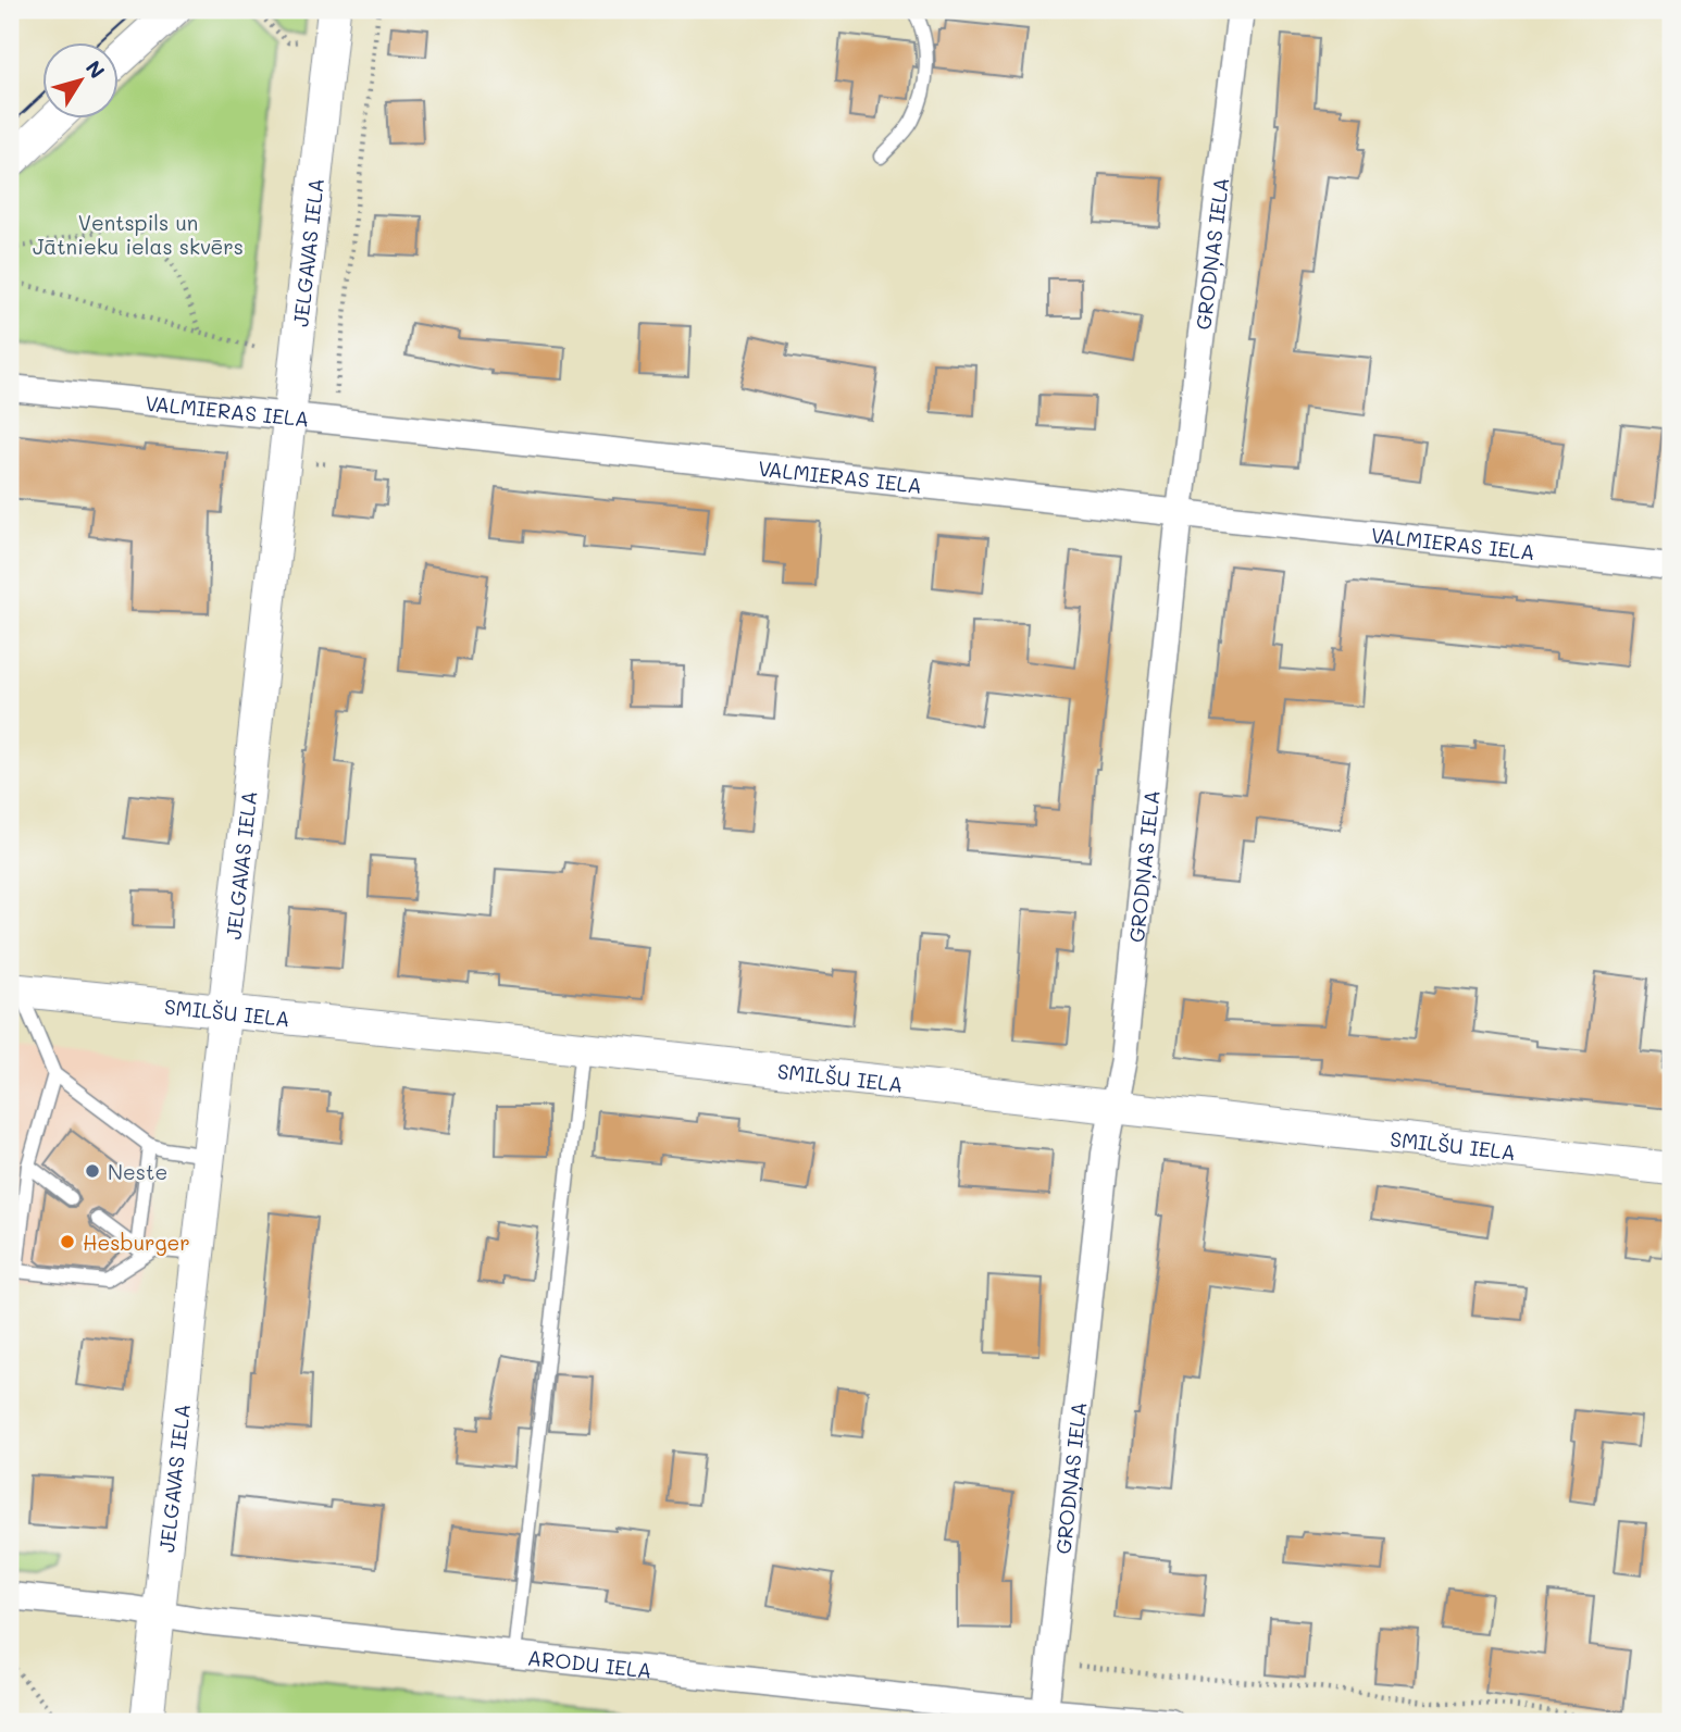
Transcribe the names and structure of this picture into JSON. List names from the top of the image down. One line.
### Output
{"streets":{"street":["JELGAVAS IELA","GRODŅAS IELA","VALMIERAS IELA","SMILŠU IELA","ARODU IELA"]},"crossings":[["JELGAVAS IELA","VALMIERAS IELA"],["JELGAVAS IELA","SMILŠU IELA"],["JELGAVAS IELA","ARODU IELA"],["GRODŅAS IELA","VALMIERAS IELA"],["GRODŅAS IELA","SMILŠU IELA"],["GRODŅAS IELA","ARODU IELA"]],"parks":["Ventspils un Jātnieku ielas skvērs"],"places":["Neste","Hesburger"],"north":"top right"}
